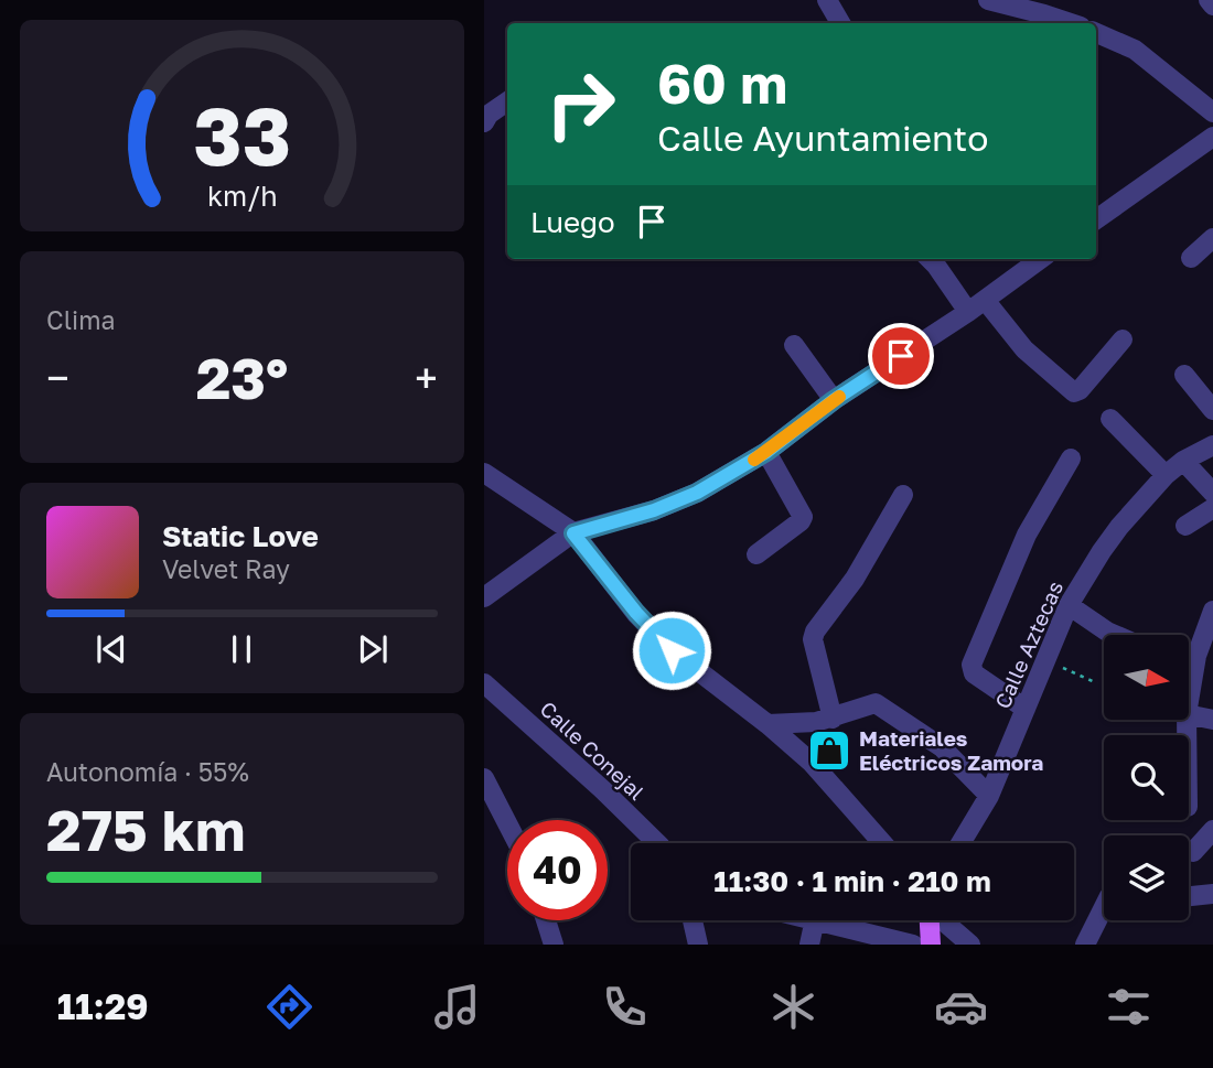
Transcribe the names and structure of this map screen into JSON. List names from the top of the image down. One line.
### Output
{"streets":{"street":["Calle Aztecas","Calle Conejal"]},"places":{"shop":["Materiales Eléctricos Zamora"]},"north":"right","page":{"turn":["60 m","Calle Ayuntamiento"],"then":"Luego","tile":["Clima",["Autonomía · 55%","275 km"]],"heat":["−","23°","+"],"song":["Static Love","Velvet Ray"],"limit":"40","trip":"11:30 · 1 min · 210 m","tabs":"11:29","gauge":["33","km/h"]}}
